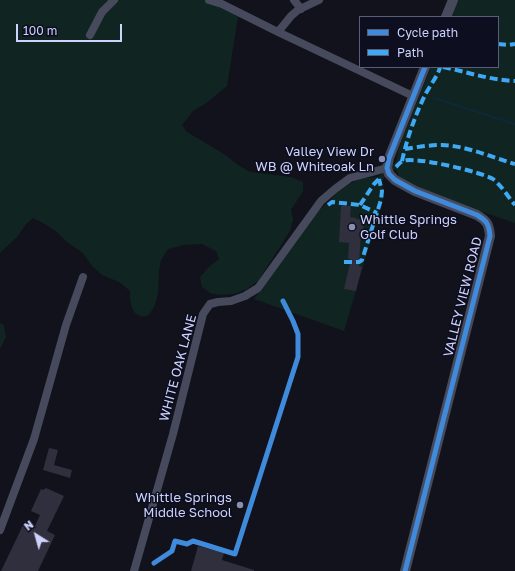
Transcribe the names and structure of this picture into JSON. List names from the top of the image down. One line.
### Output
{"streets":{"street":["VALLEY VIEW ROAD","WHITE OAK LANE"]},"crossings":[["VALLEY VIEW ROAD","WHITE OAK LANE"]],"places":["Valley View Dr WB @ Whiteoak Ln","Whittle Springs Golf Club","Whittle Springs Middle School"],"legend":["Cycle path","Path"],"scale_bar":"100 m","north":"top left"}
